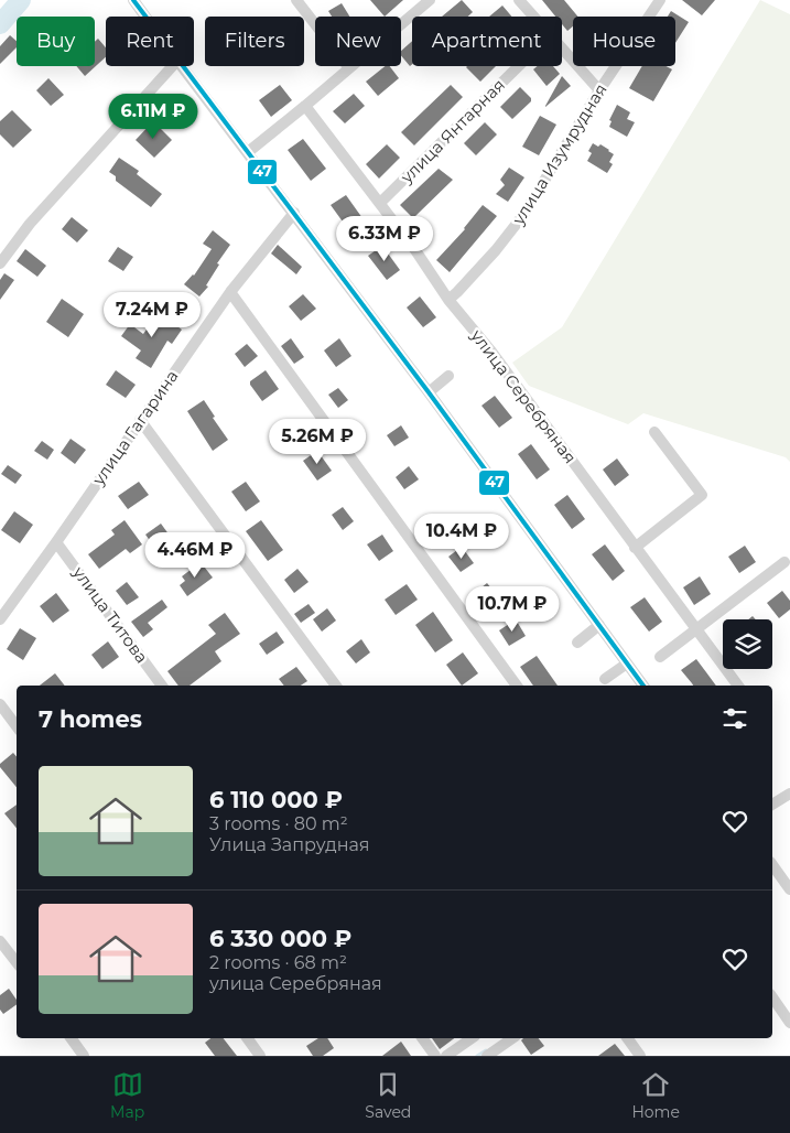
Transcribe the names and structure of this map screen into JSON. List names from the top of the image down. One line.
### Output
{"streets":{"street":["улица Янтарная","улица Изумрудная","улица Серебряная","улица Гагарина","улица Титова"]},"crossings":[["улица Янтарная","улица Серебряная"],["улица Изумрудная","улица Серебряная"],["улица Гагарина","улица Титова"]],"lines":["transit line 47"],"page":{"chip":["Buy","Rent","Filters","New","Apartment","House"],"price":["6.11M ₽","6.33M ₽","7.24M ₽","5.26M ₽","10.4M ₽","4.46M ₽","10.7M ₽"],"heading":"7 homes","list":[{"name":"6 110 000 ₽","note":"3 rooms · 80 m² · Улица Запрудная"},{"name":"6 330 000 ₽","note":"2 rooms · 68 m² · улица Серебряная"}],"tabs":["Map","Saved","Home"]}}
